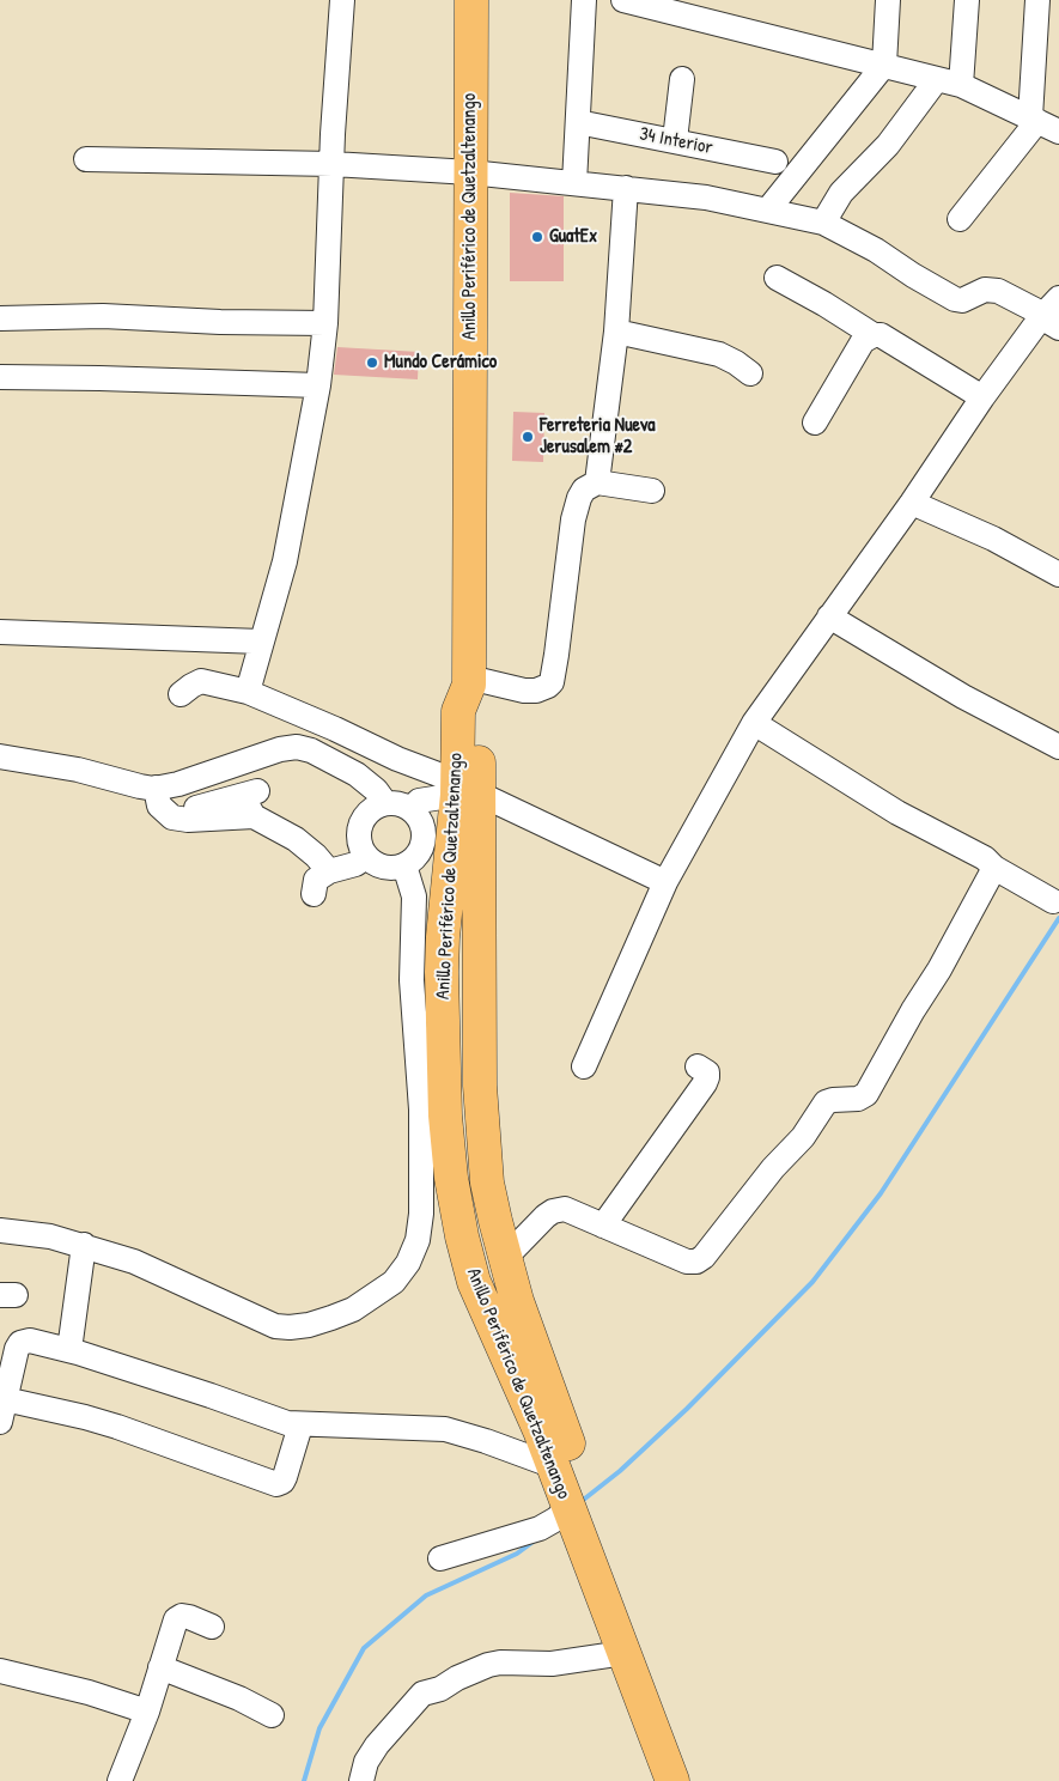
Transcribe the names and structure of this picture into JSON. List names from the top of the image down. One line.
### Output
{"streets":{"highway":["Anillo Periférico de Quetzaltenango"],"street":["34 Interior"]},"places":["GuatEx","Mundo Cerámico","Ferreteria Nueva Jerusalem #2"]}
